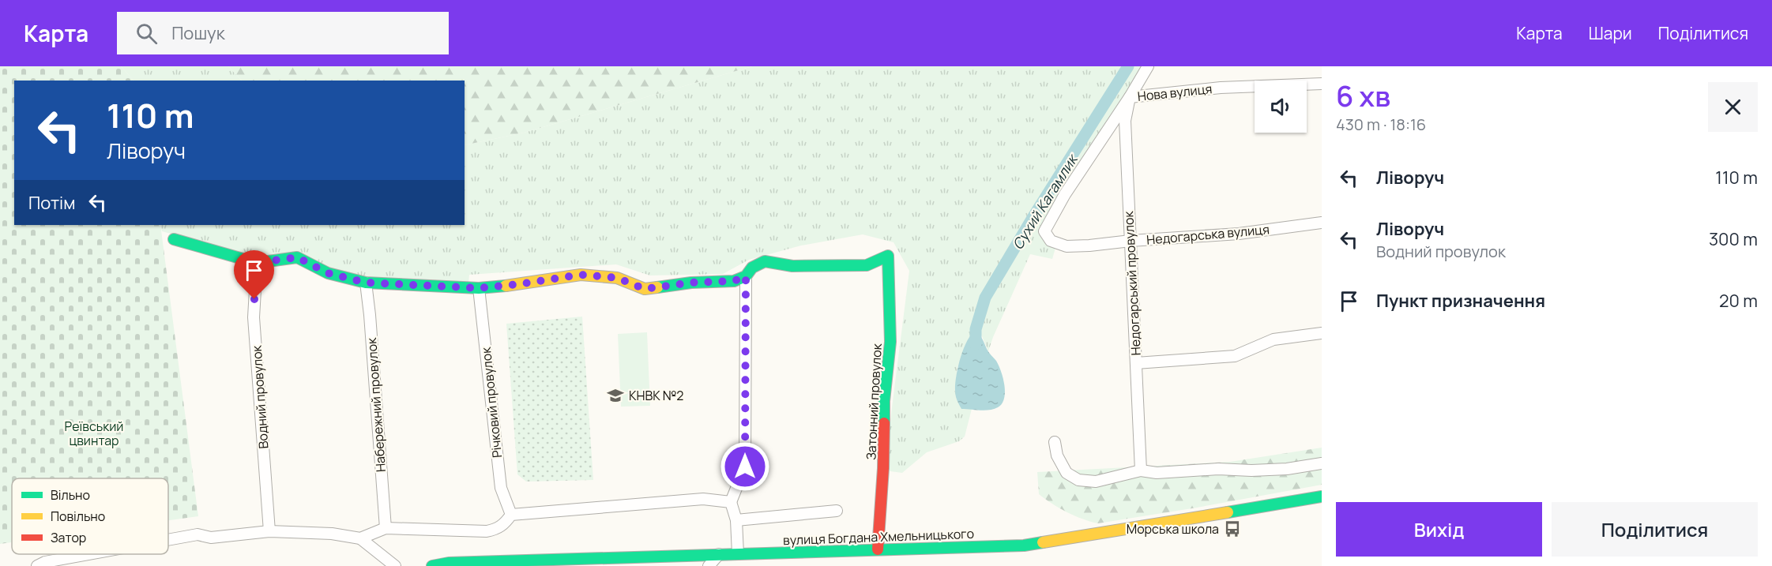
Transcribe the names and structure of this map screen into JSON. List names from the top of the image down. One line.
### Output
{"streets":{"street":["Нова вулиця","Недогарська вулиця","Недогарський провулок","Водний провулок","Затонний провулок","Річковий провулок","Набережний провулок","вулиця Богдана Хмельницького"]},"crossings":[["Нова вулиця","Недогарська вулиця"],["Нова вулиця","Недогарський провулок"],["Недогарська вулиця","Недогарський провулок"],["Затонний провулок","вулиця Богдана Хмельницького"]],"water":["Сухий Кагамлик"],"parks":["Реївський цвинтар"],"places":{"school or university":["КНВК №2"],"bus stop":["Морська школа"]},"legend":["Вільно","Повільно","Затор"],"page":{"header":"Карта","search":"Пошук","nav":["Карта","Шари","Поділитися"],"heading":["6 хв","430 m · 18:16"],"turn":["110 m","Ліворуч"],"list":[{"name":"Ліворуч","value":"110 m"},{"name":"Ліворуч","note":"Водний провулок","value":"300 m"},{"name":"Пункт призначення","value":"20 m"}],"then":"Потім","buttons":["Вихід","Поділитися"]}}
